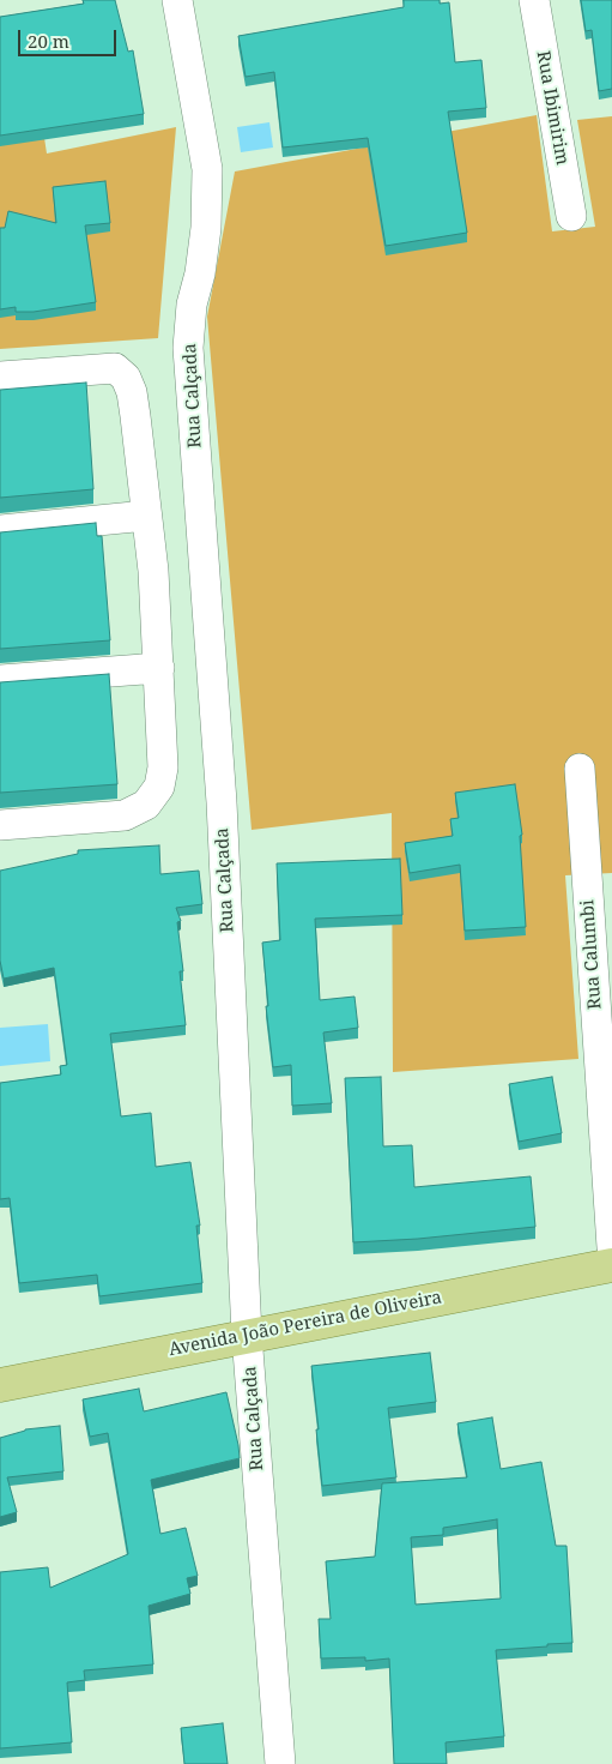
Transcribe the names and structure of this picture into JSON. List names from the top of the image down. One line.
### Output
{"streets":{"main road":["Avenida João Pereira de Oliveira"],"street":["Rua Ibimirim","Rua Calçada","Rua Calumbi"]},"crossings":[["Rua Calçada","Avenida João Pereira de Oliveira"]],"scale_bar":"20 m"}
